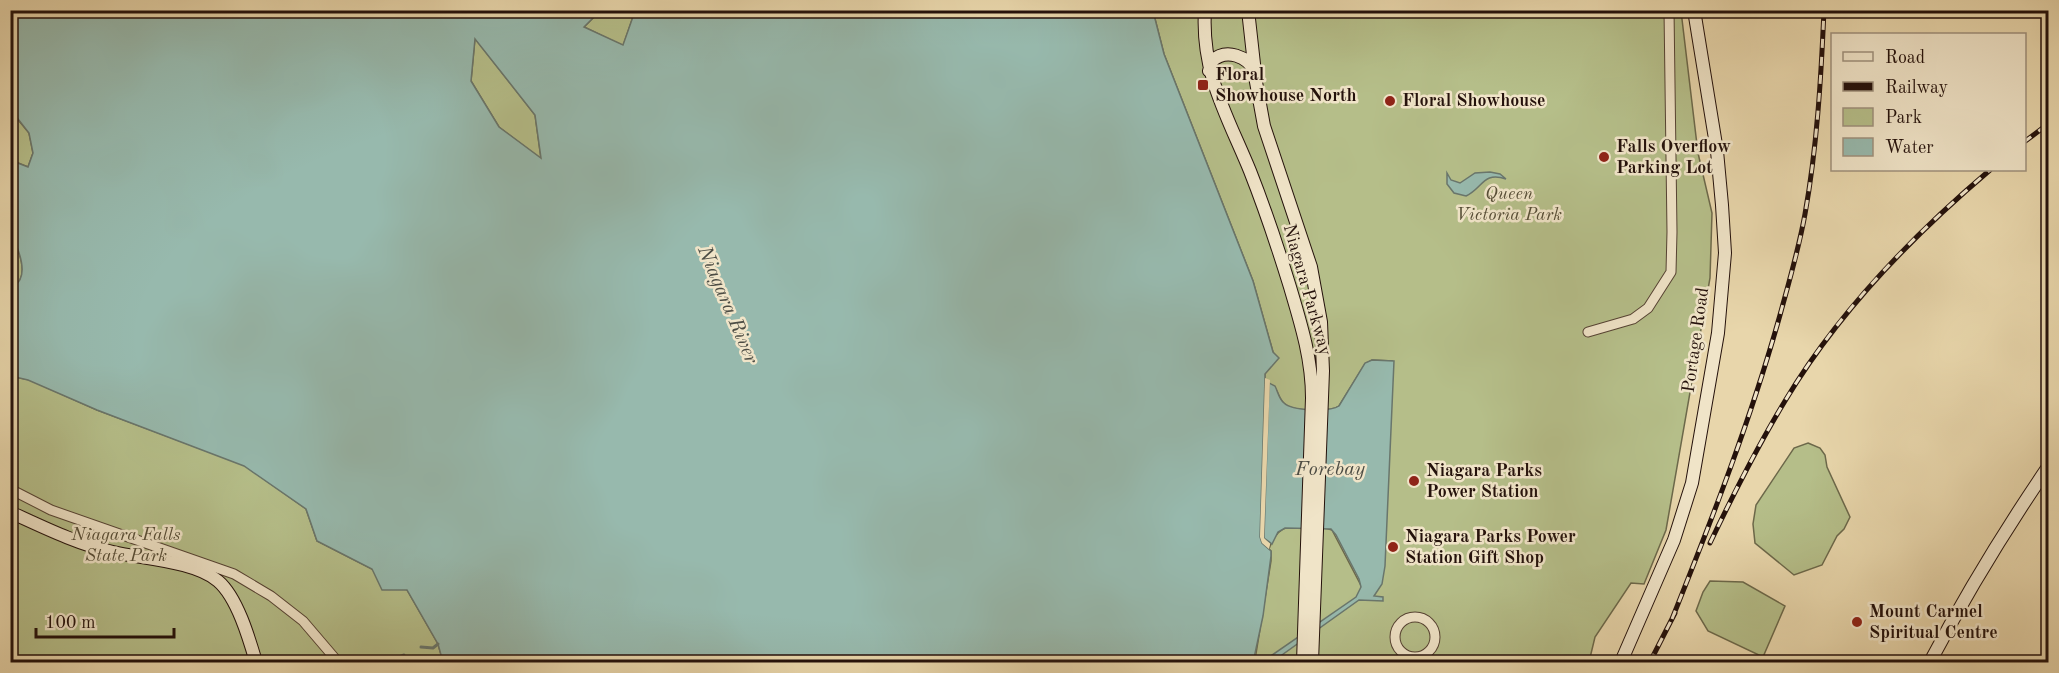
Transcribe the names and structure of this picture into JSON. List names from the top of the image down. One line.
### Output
{"streets":{"main road":["Niagara Parkway","Portage Road"]},"water":["Niagara River","Forebay"],"parks":["Queen Victoria Park","Niagara Falls State Park"],"places":{"transit":["Floral Showhouse North"],"other":["Floral Showhouse","Falls Overflow Parking Lot","Niagara Parks Power Station","Niagara Parks Power Station Gift Shop","Mount Carmel Spiritual Centre"]},"legend":["Road","Railway","Park","Water"],"scale_bar":"100 m"}
